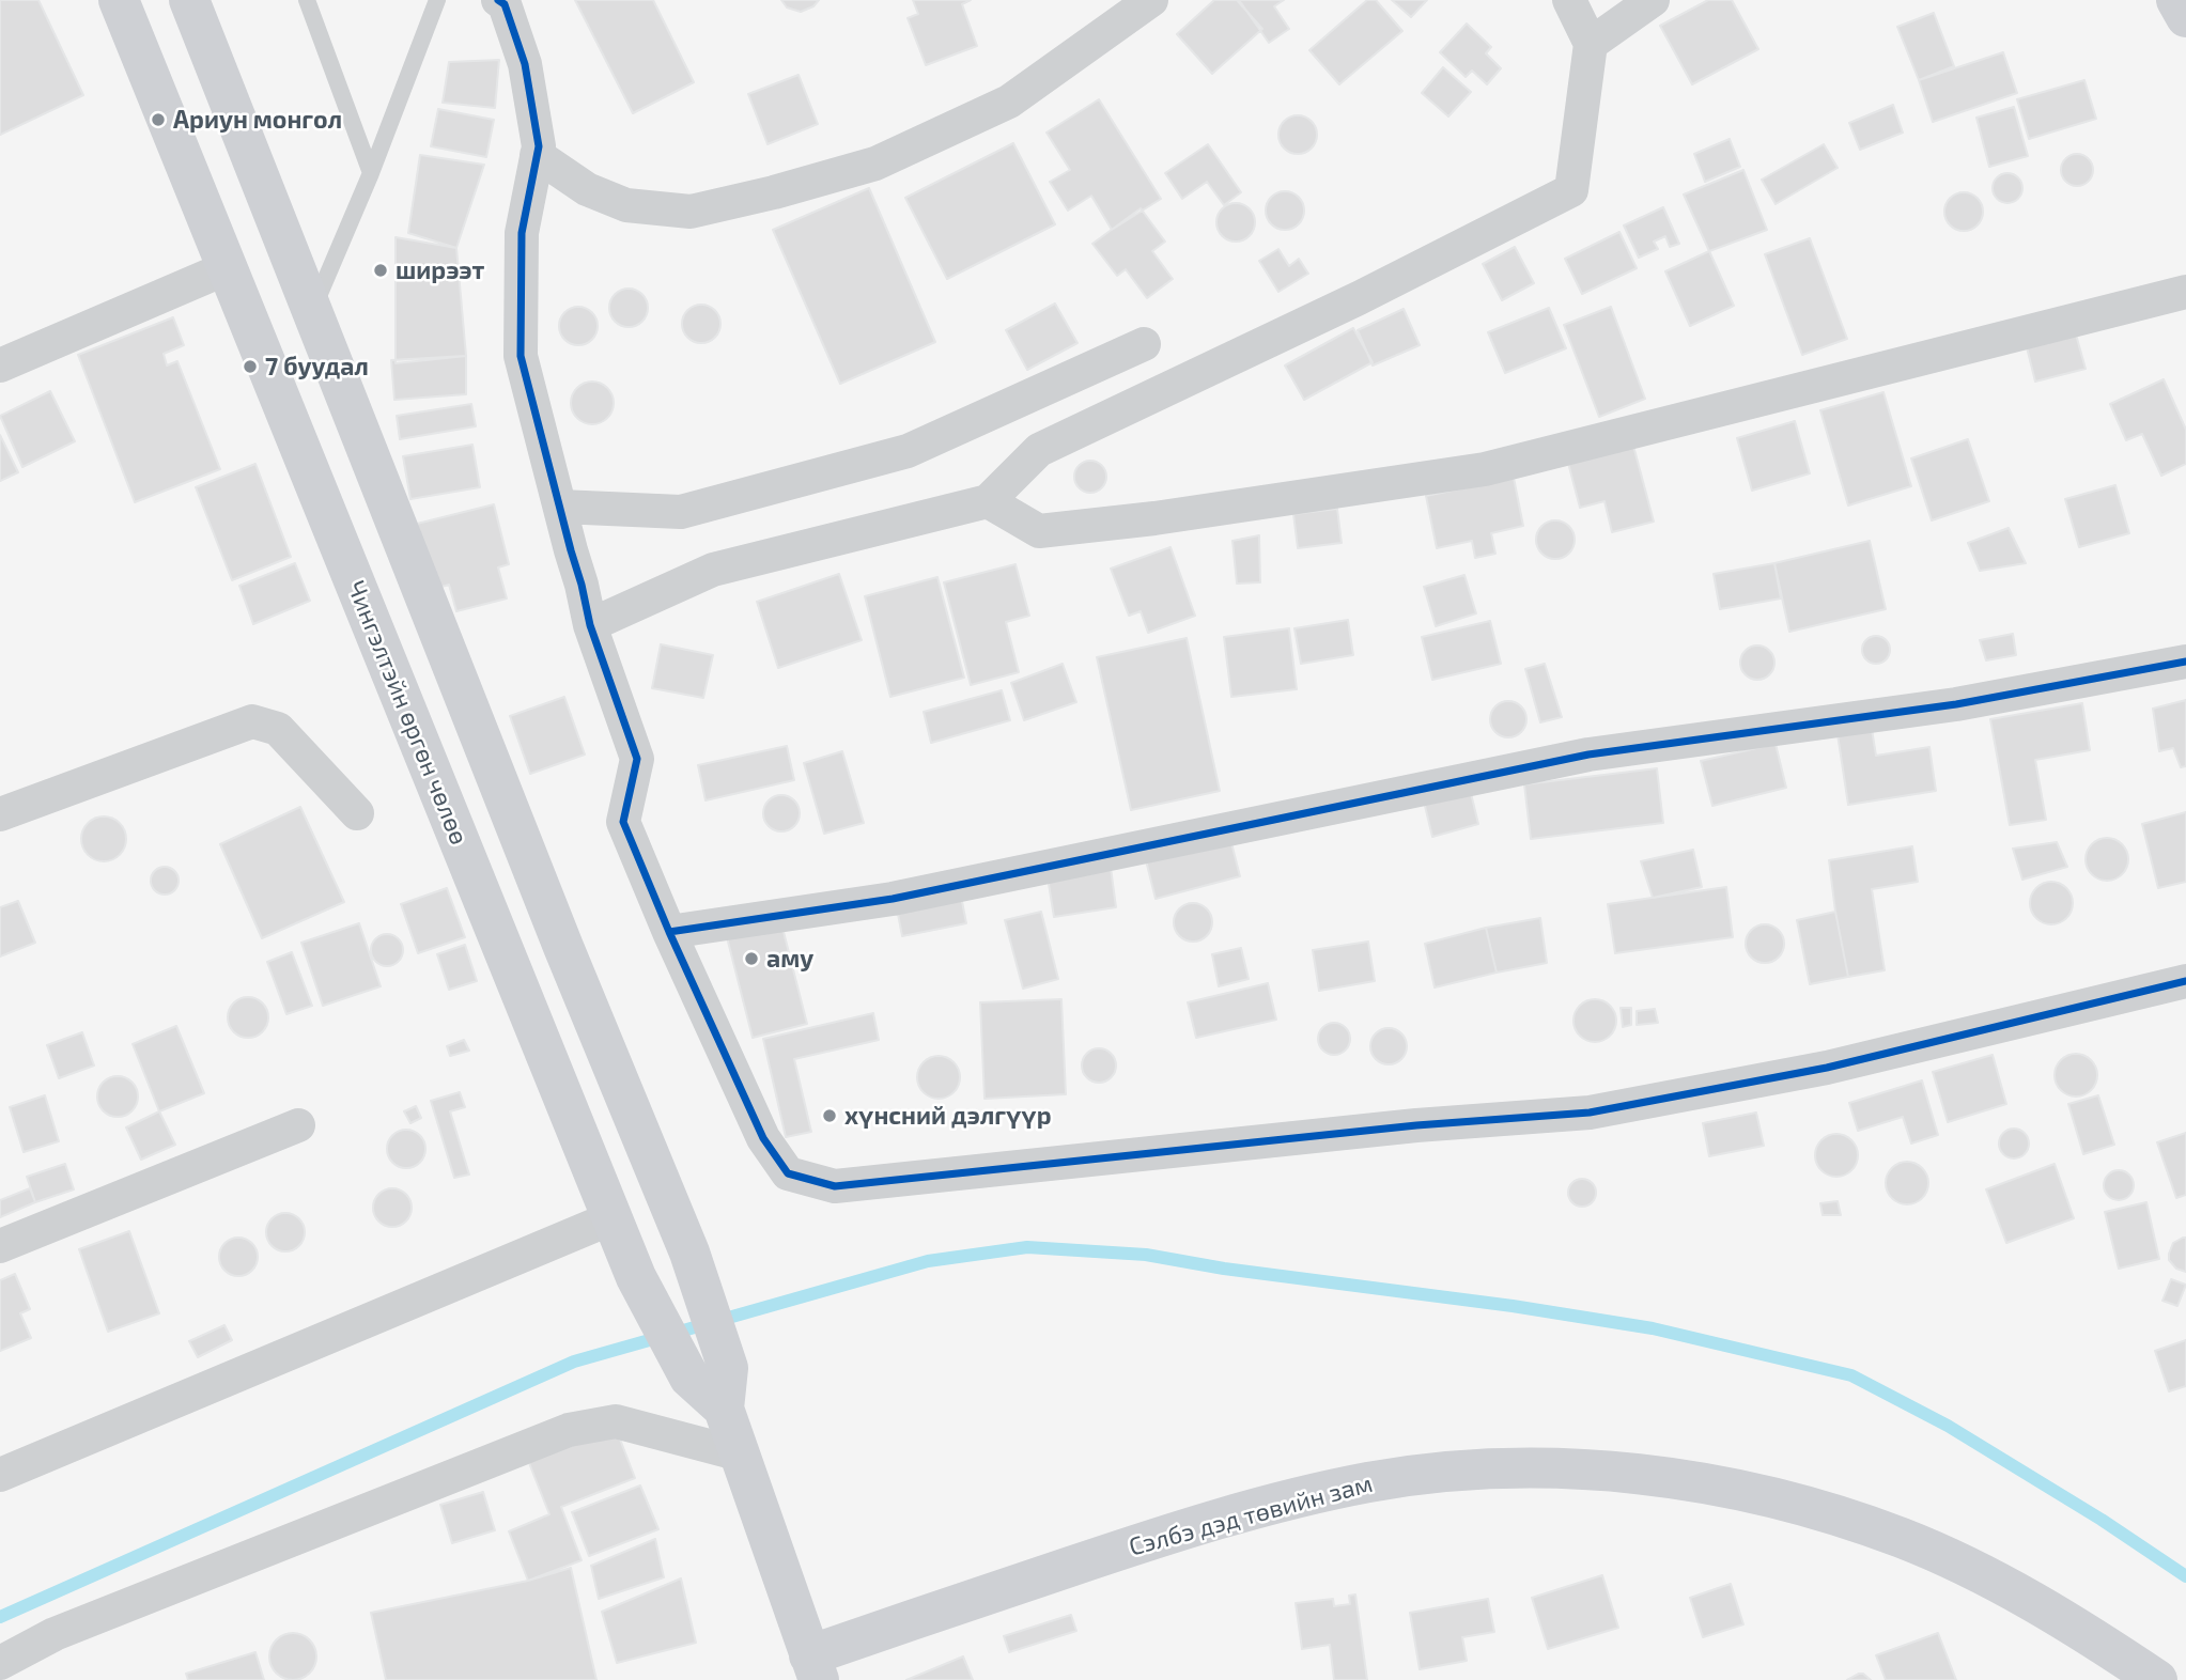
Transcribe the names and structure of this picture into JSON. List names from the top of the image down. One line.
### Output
{"streets":{"main road":["Чингэлтэйн өргөн чөлөө","Сэлбэ дэд төвийн зам"]},"crossings":[["Чингэлтэйн өргөн чөлөө","Сэлбэ дэд төвийн зам"]],"places":["Ариун монгол","ширээт","7 буудал","аму","хүнсний дэлгүүр"]}
